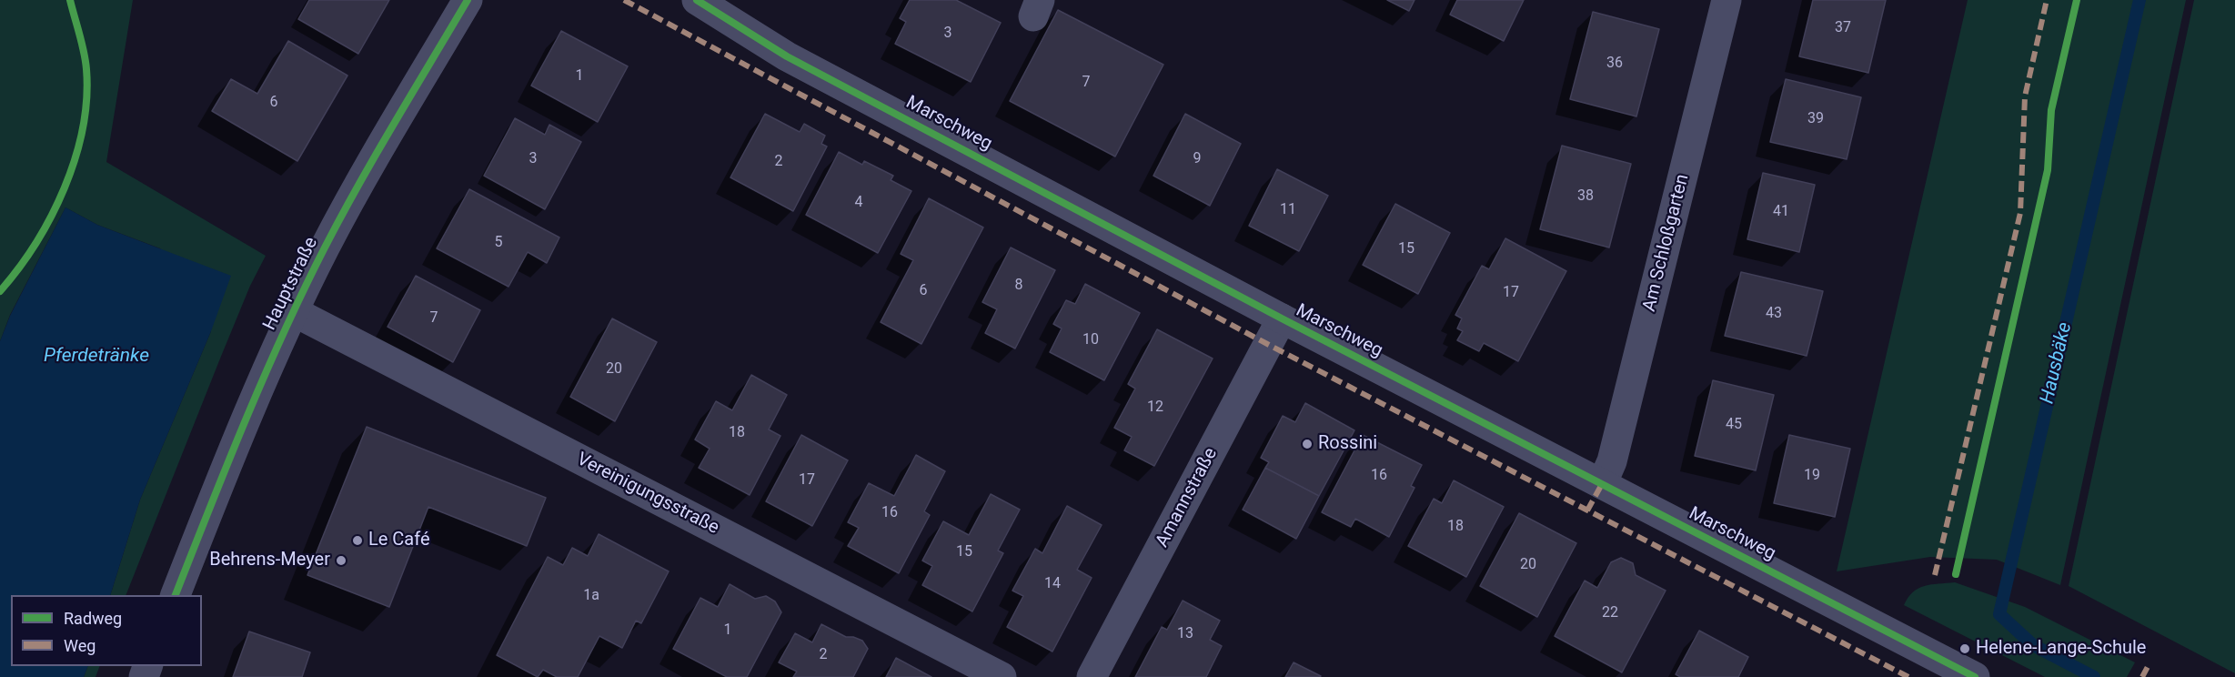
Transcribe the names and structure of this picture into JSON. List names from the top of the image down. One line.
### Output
{"streets":{"street":["Marschweg","Am Schloßgarten","Hauptstraße","Vereinigungsstraße","Amannstraße"]},"crossings":[["Marschweg","Am Schloßgarten"],["Marschweg","Amannstraße"],["Hauptstraße","Vereinigungsstraße"]],"water":["Pferdetränke","Hausbäke"],"places":["Rossini","Le Café","Behrens-Meyer","Helene-Lange-Schule"],"house_numbers":["37","3","36","1","7","6","39","3","9","2","38","4","11","41","5","15","8","6","17","43","7","10","20","12","45","18","16","19","17","16","18","15","20","14","1a","22","1","13","2"],"legend":["Radweg","Weg"]}
